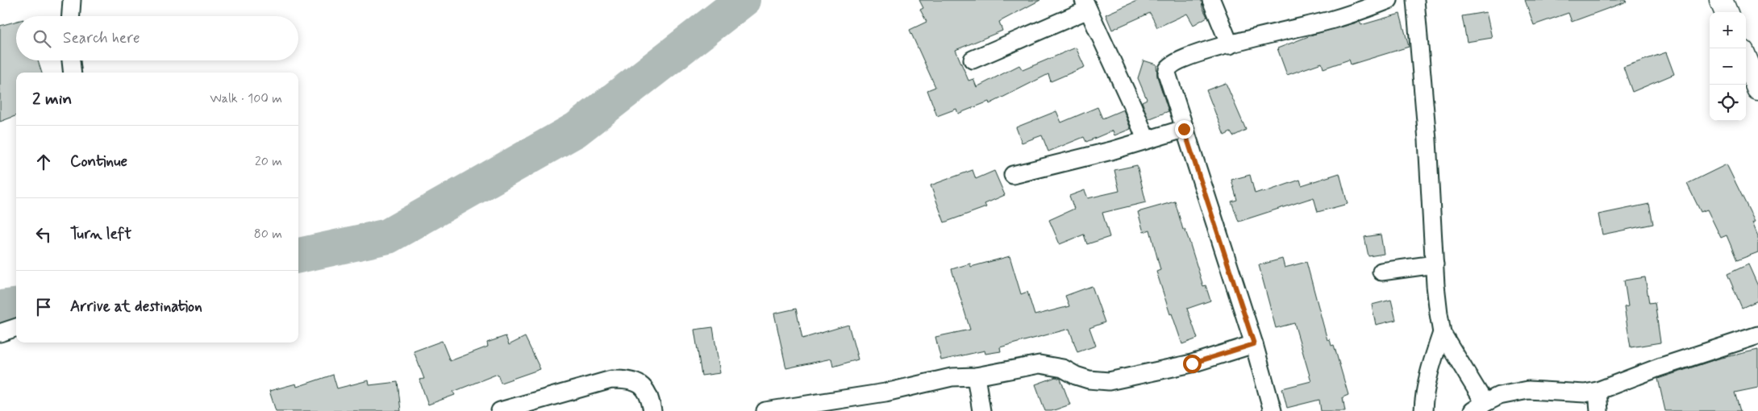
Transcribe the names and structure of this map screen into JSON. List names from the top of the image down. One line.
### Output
{"page":{"map_buttons":["+","−"],"search":"Search here","heading":["2 min","Walk · 100 m"],"list":[["Continue","20 m"],["Turn left","80 m"],"Arrive at destination"]}}
